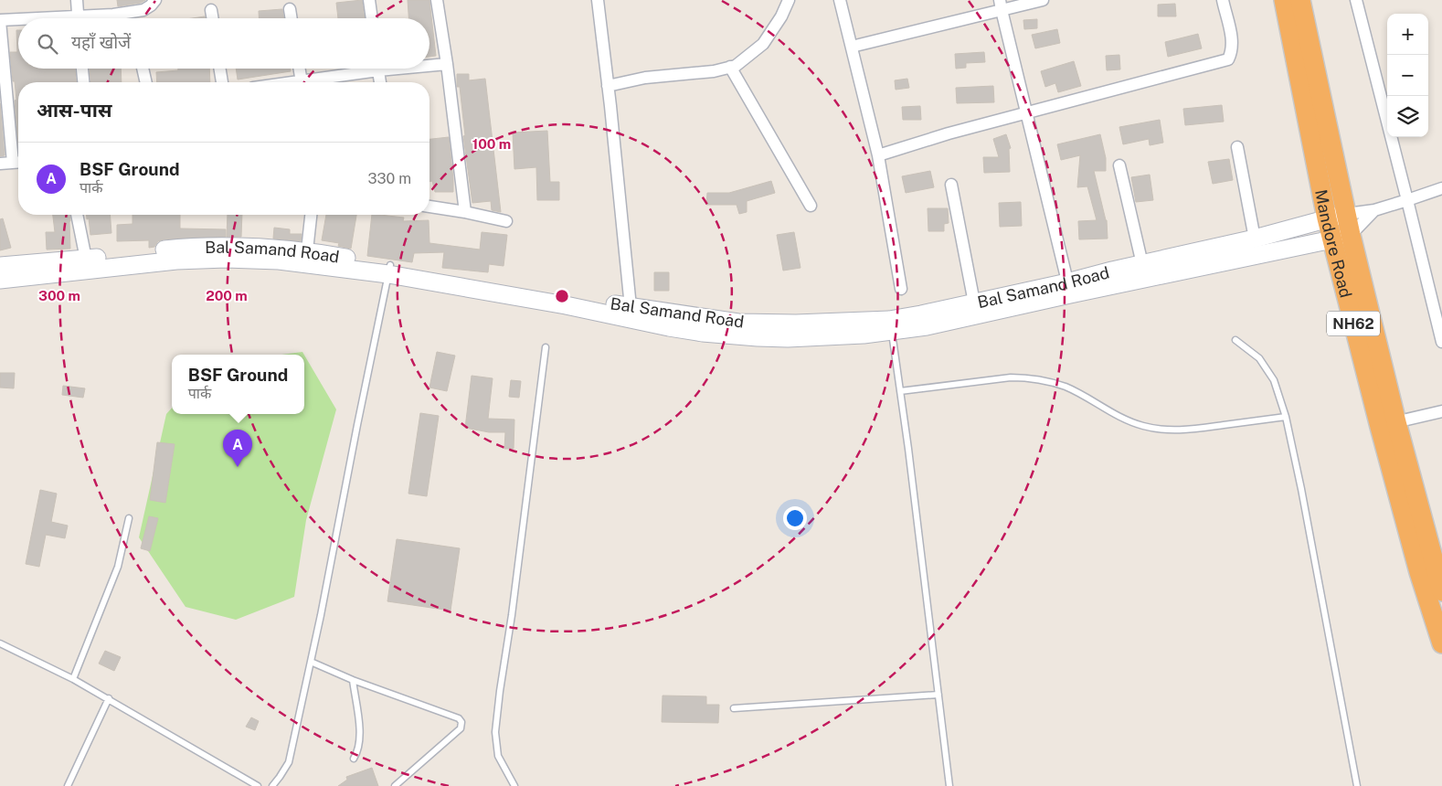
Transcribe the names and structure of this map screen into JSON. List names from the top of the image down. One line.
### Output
{"streets":{"highway":["Mandore Road","NH62"],"main road":["Bal Samand Road"]},"crossings":[["Mandore Road","Bal Samand Road"]],"page":{"map_buttons":["+","−"],"search":"यहाँ खोजें","heading":"आस-पास","list":[{"mark":"A","name":"BSF Ground","note":"पार्क","value":"330 m"}],"popup":["BSF Ground","पार्क"],"pins":"A"},"rings":["100 m","300 m","200 m"]}
